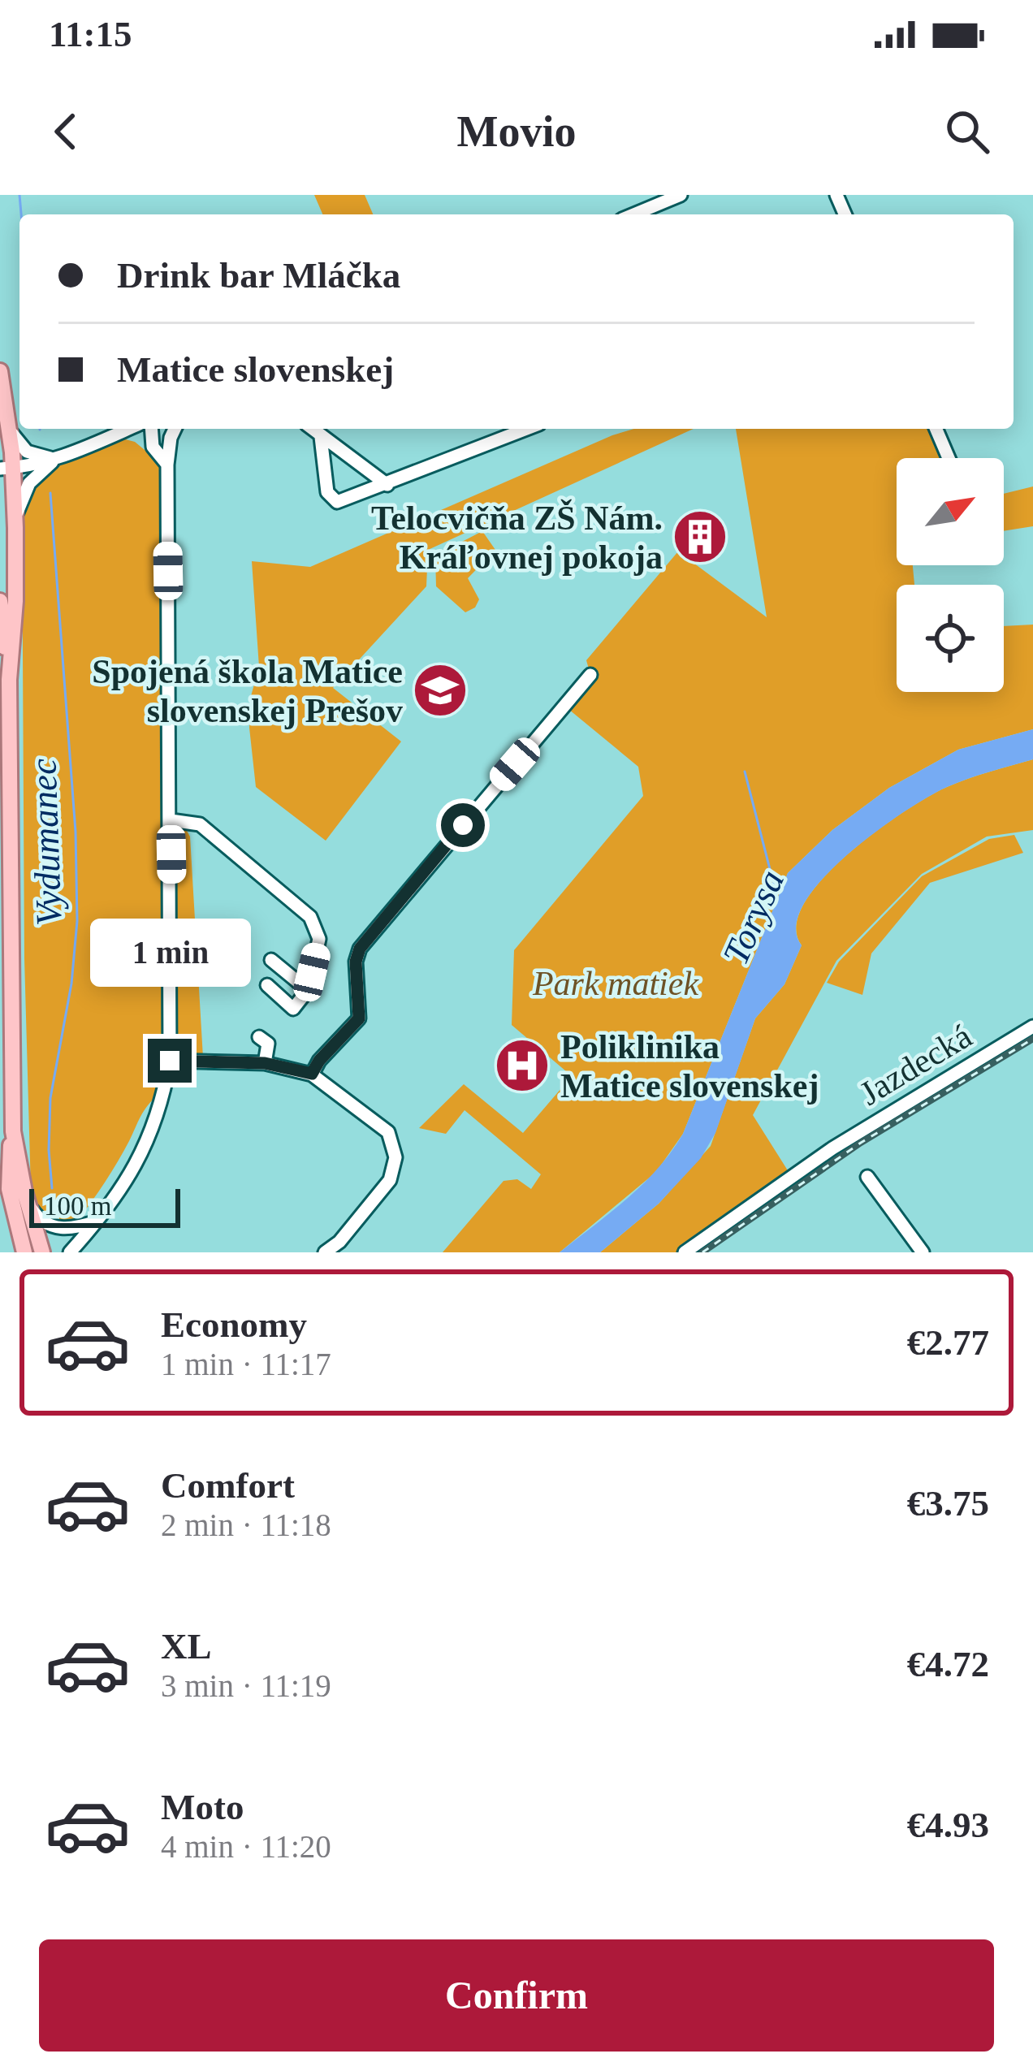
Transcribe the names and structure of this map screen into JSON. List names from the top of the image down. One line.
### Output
{"streets":{"street":["Jazdecká"]},"water":["Vydumanec","Torysa"],"parks":["Park matiek"],"places":{"building":["Telocvičňa ZŠ Nám. Kráľovnej pokoja"],"school or university":["Spojená škola Matice slovenskej Prešov"],"hospital":["Poliklinika Matice slovenskej"]},"scale_bar":"100 m","north":"top right","page":{"status":"11:15","header":"Movio","banner":["Drink bar Mláčka","Matice slovenskej"],"bubble":"1 min","scale":"100 m","list":[{"name":"Economy","note":"1 min · 11:17","value":"€2.77"},{"name":"Comfort","note":"2 min · 11:18","value":"€3.75"},{"name":"XL","note":"3 min · 11:19","value":"€4.72"},{"name":"Moto","note":"4 min · 11:20","value":"€4.93"}],"buttons":"Confirm"}}
